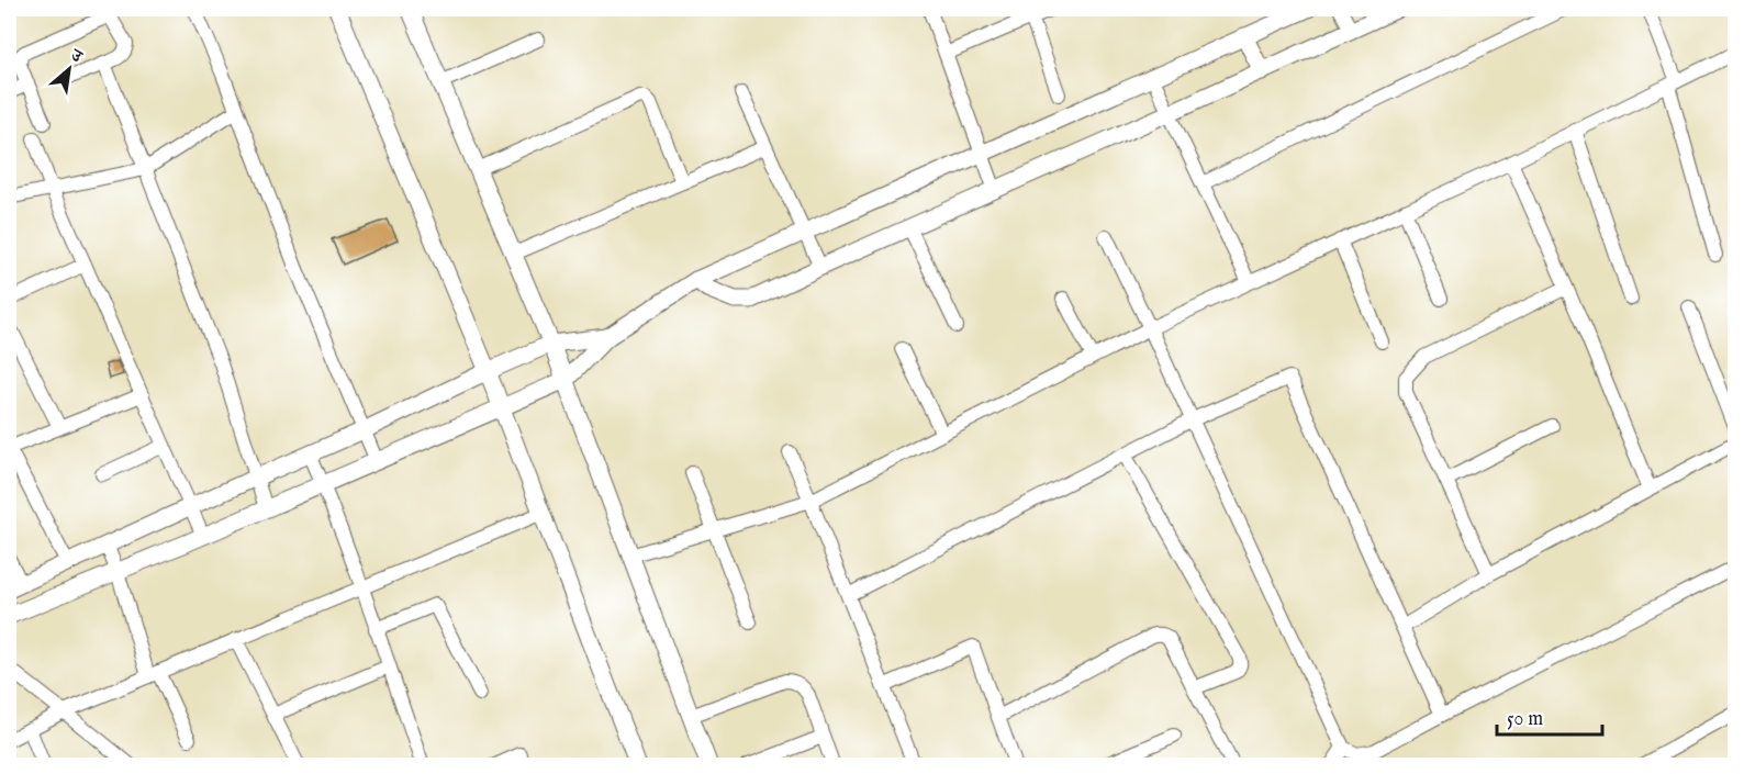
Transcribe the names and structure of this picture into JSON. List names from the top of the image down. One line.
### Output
{"scale_bar":"50 m","north":"top right"}
